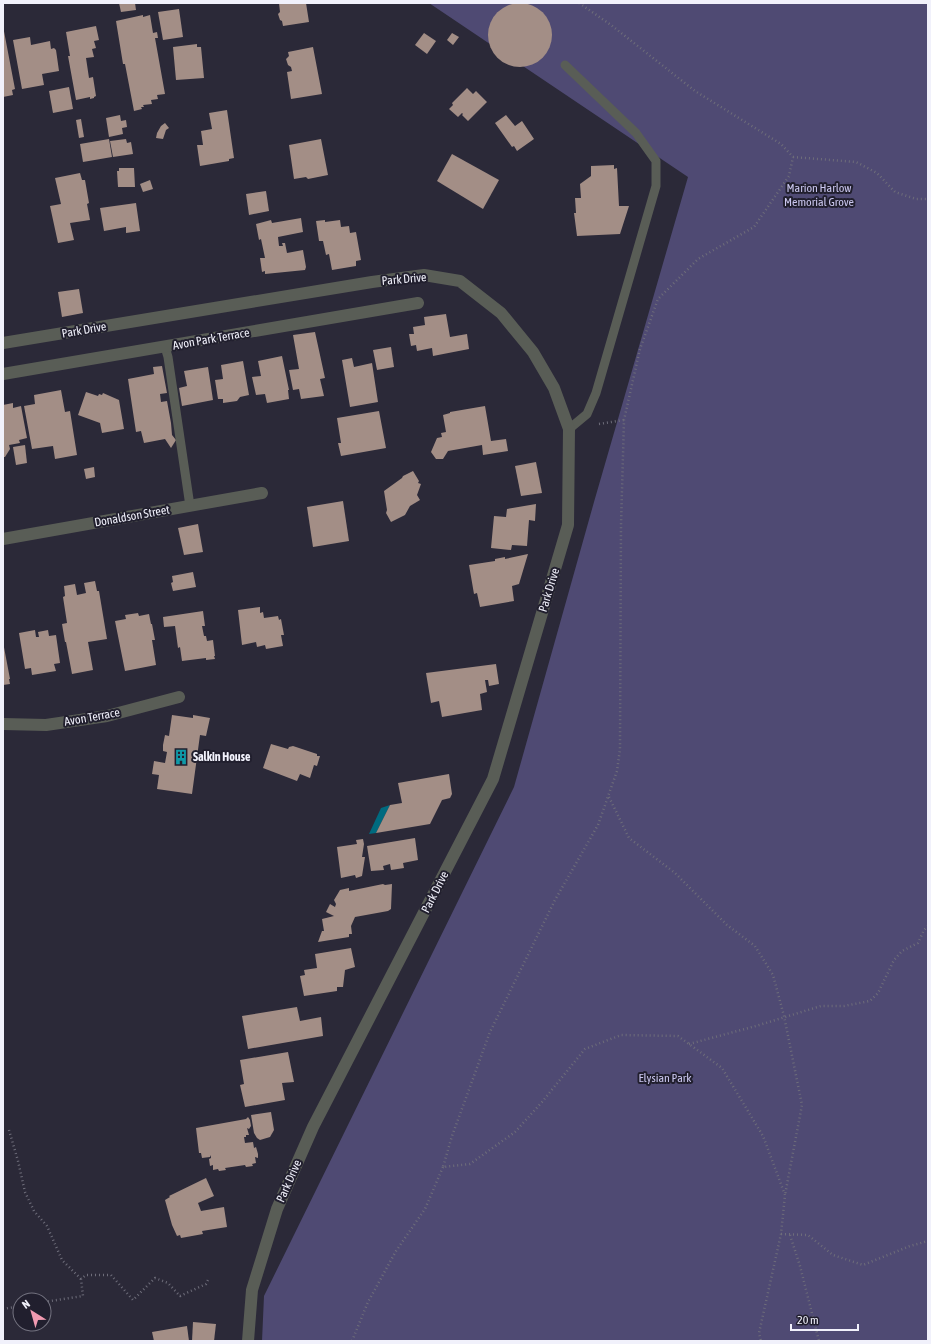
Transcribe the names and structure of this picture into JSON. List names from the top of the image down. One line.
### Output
{"streets":{"street":["Park Drive","Avon Park Terrace","Donaldson Street","Avon Terrace"]},"parks":["Marion Harlow Memorial Grove","Elysian Park"],"places":{"building":["Salkin House"]},"scale_bar":"20 m","north":"top left"}
